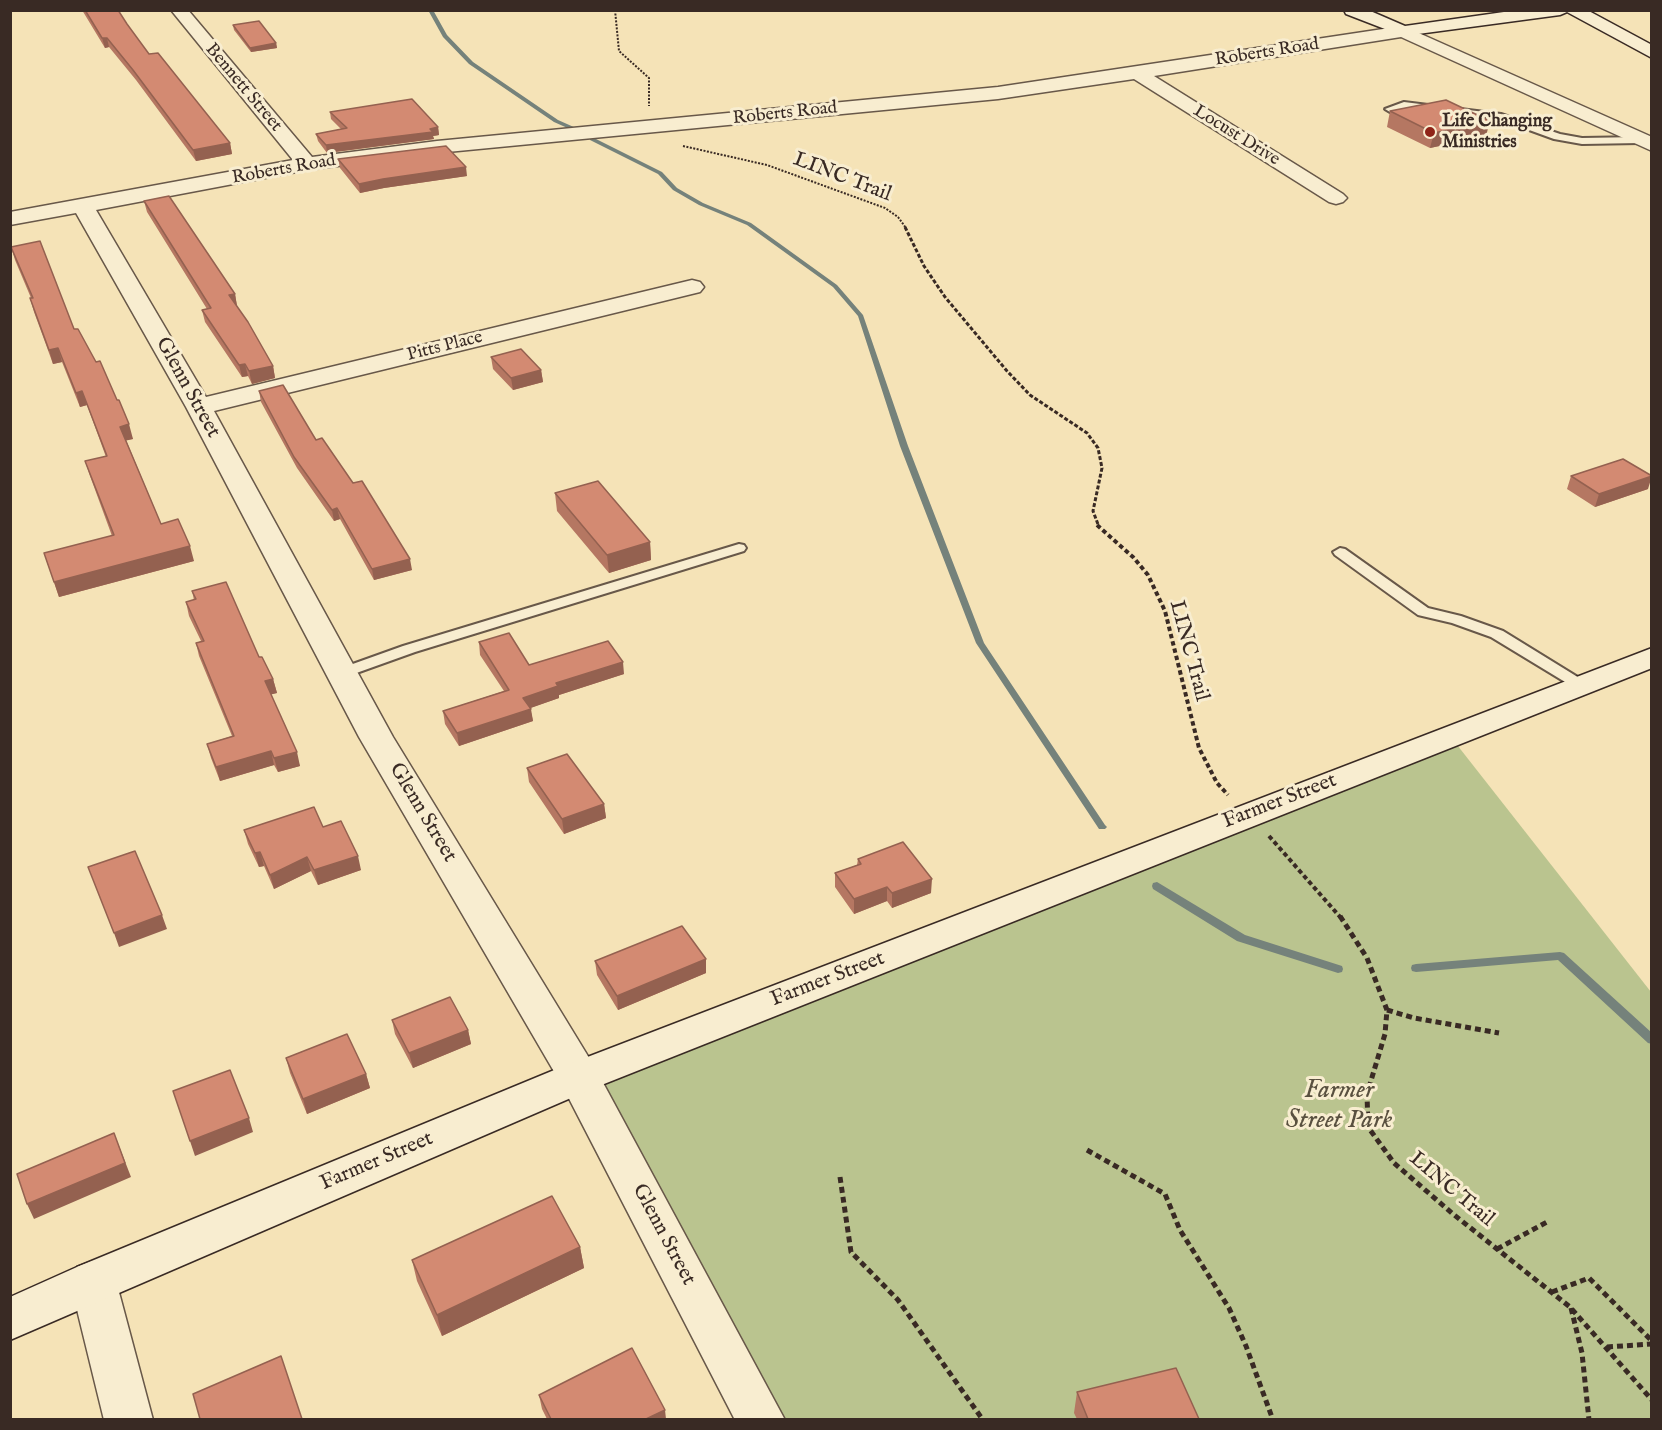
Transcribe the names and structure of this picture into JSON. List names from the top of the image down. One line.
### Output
{"streets":{"street":["Roberts Road","Bennett Street","Locust Drive","Pitts Place","Glenn Street","Farmer Street"],"path":["LINC Trail"]},"crossings":[["Roberts Road","Bennett Street"],["Roberts Road","Locust Drive"],["Roberts Road","LINC Trail"],["Roberts Road","Glenn Street"],["LINC Trail","Farmer Street"],["Pitts Place","Glenn Street"],["Glenn Street","Farmer Street"]],"parks":["Farmer Street Park"],"places":["Life Changing Ministries"]}
